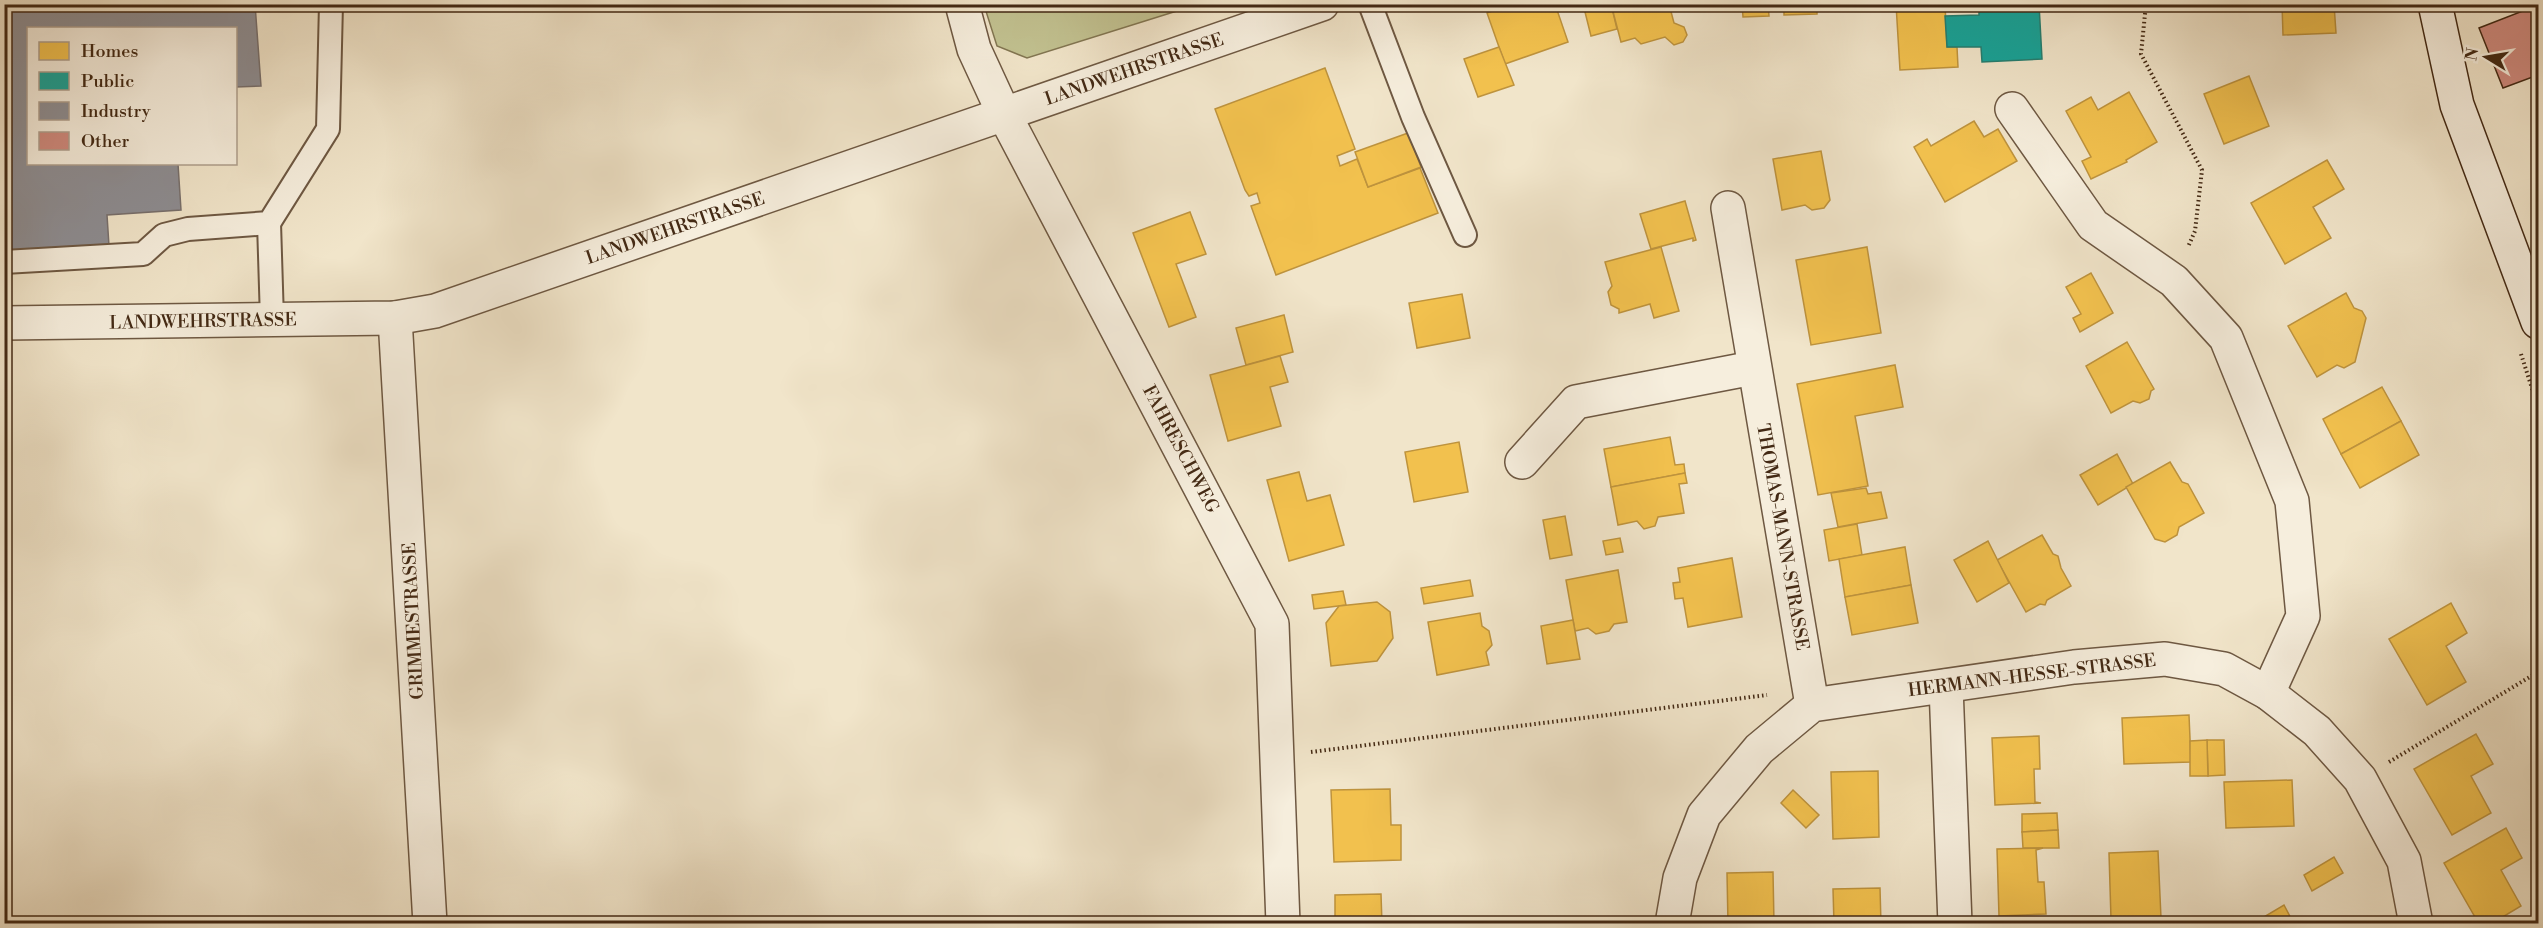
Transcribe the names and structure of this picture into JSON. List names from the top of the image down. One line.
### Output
{"streets":{"street":["LANDWEHRSTRASSE","FAHRESCHWEG","THOMAS-MANN-STRASSE","GRIMMESTRASSE","HERMANN-HESSE-STRASSE"]},"crossings":[["LANDWEHRSTRASSE","FAHRESCHWEG"],["LANDWEHRSTRASSE","GRIMMESTRASSE"],["THOMAS-MANN-STRASSE","HERMANN-HESSE-STRASSE"]],"legend":["Homes","Public","Industry","Other"],"north":"left"}
